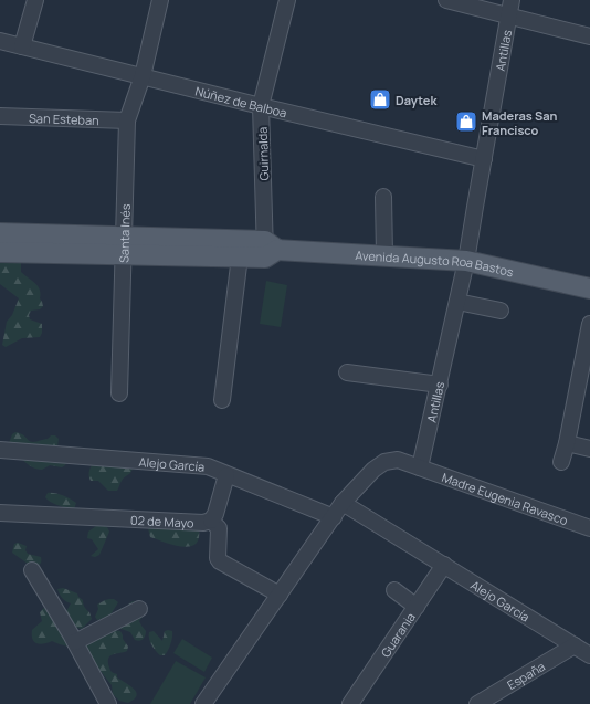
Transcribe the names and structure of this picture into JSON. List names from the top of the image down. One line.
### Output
{"streets":{"main road":["Avenida Augusto Roa Bastos"],"street":["Antillas","Núñez de Balboa","San Esteban","Guirnalda","Santa Inés","Alejo García","Madre Eugenia Ravasco","02 de Mayo","Guarania","España"]},"crossings":[["Antillas","Núñez de Balboa"],["Antillas","Avenida Augusto Roa Bastos"],["Antillas","Madre Eugenia Ravasco"],["Núñez de Balboa","Guirnalda"],["Núñez de Balboa","Santa Inés"],["San Esteban","Santa Inés"],["Guirnalda","Avenida Augusto Roa Bastos"],["Santa Inés","Avenida Augusto Roa Bastos"],["Alejo García","Guarania"],["Alejo García","España"]],"places":{"shop":["Daytek","Maderas San Francisco"]}}
